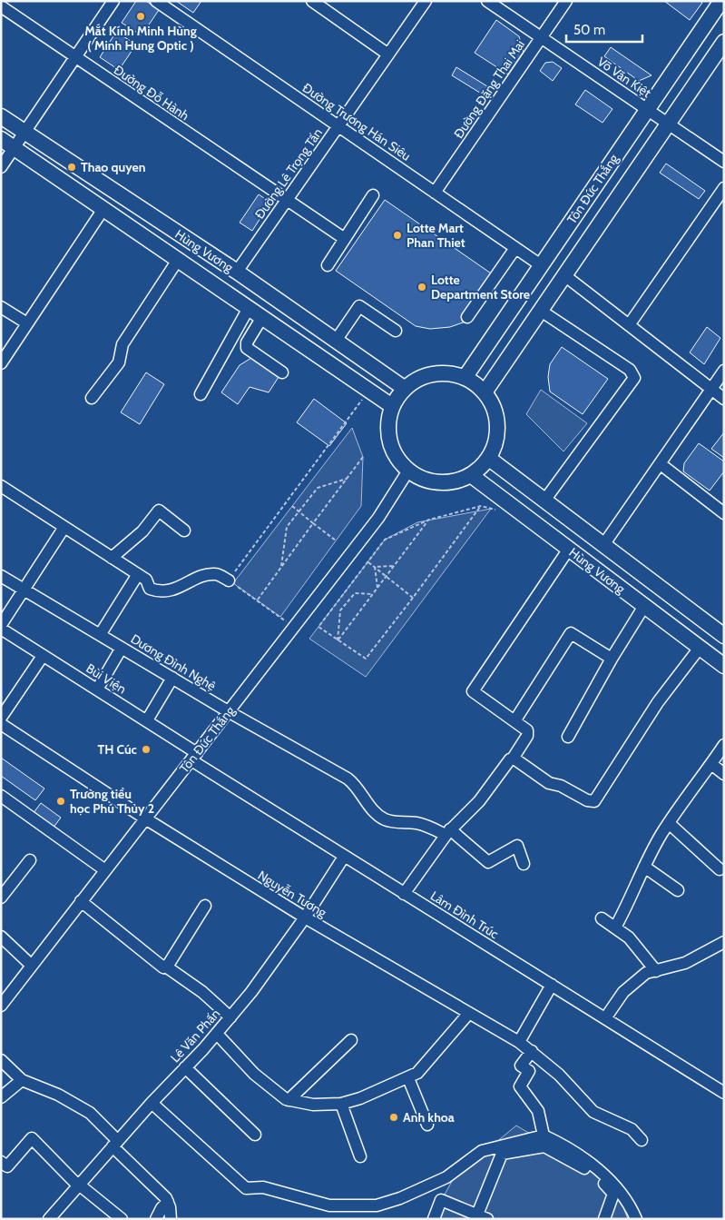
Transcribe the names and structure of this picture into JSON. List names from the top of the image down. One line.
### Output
{"streets":{"main road":["Tôn Đức Thắng","Hùng Vương"],"street":["Võ Văn Kiệt","Đường Đặng Thai Mai","Đường Đỗ Hành","Đường Trương Hán Siêu","Đường Lê Trọng Tấn","Dương Đình Nghệ","Bùi Viện","Nguyễn Tương","Lâm Đình Trúc","Lê Văn Phấn"]},"crossings":[["Võ Văn Kiệt","Đường Đặng Thai Mai"],["Võ Văn Kiệt","Tôn Đức Thắng"],["Đường Đặng Thai Mai","Đường Trương Hán Siêu"],["Đường Đỗ Hành","Đường Lê Trọng Tấn"],["Đường Trương Hán Siêu","Đường Lê Trọng Tấn"],["Đường Trương Hán Siêu","Tôn Đức Thắng"],["Đường Lê Trọng Tấn","Hùng Vương"],["Tôn Đức Thắng","Hùng Vương"],["Tôn Đức Thắng","Dương Đình Nghệ"],["Tôn Đức Thắng","Bùi Viện"],["Tôn Đức Thắng","Nguyễn Tương"],["Tôn Đức Thắng","Lâm Đình Trúc"],["Bùi Viện","Lâm Đình Trúc"],["Nguyễn Tương","Lê Văn Phấn"],["Lâm Đình Trúc","Lê Văn Phấn"]],"places":["Mắt Kính Minh Hùng ( Minh Hung Optic )","Thao quyen","Lotte Mart Phan Thiet","Lotte Department Store","TH Cúc","Trường tiểu học Phú Thủy 2","Anh khoa"],"scale_bar":"50 m"}
